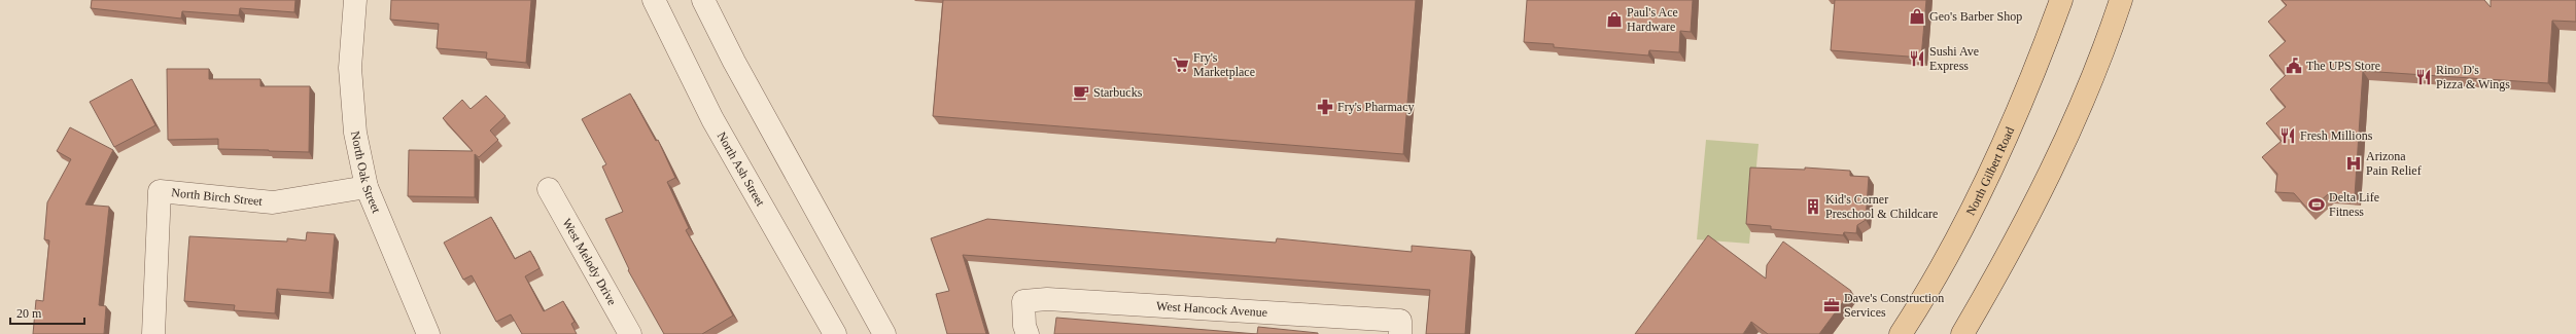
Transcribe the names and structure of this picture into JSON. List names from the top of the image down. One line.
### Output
{"streets":{"main road":["North Gilbert Road"],"street":["North Ash Street","North Oak Street","North Birch Street","West Melody Drive","West Hancock Avenue"]},"crossings":[["North Oak Street","North Birch Street"]],"places":{"shop":["Geo's Barber Shop","Paul's Ace Hardware"],"restaurant":["Sushi Ave Express","Rino D's Pizza & Wings","Fresh Millions"],"supermarket":["Fry's Marketplace"],"public building":["The UPS Store"],"cafe":["Starbucks"],"pharmacy":["Fry's Pharmacy"],"hospital":["Arizona Pain Relief"],"sports":["Delta Life Fitness"],"building":["Kid's Corner Preschool & Childcare"],"office":["Dave's Construction Services"]},"scale_bar":"20 m"}
